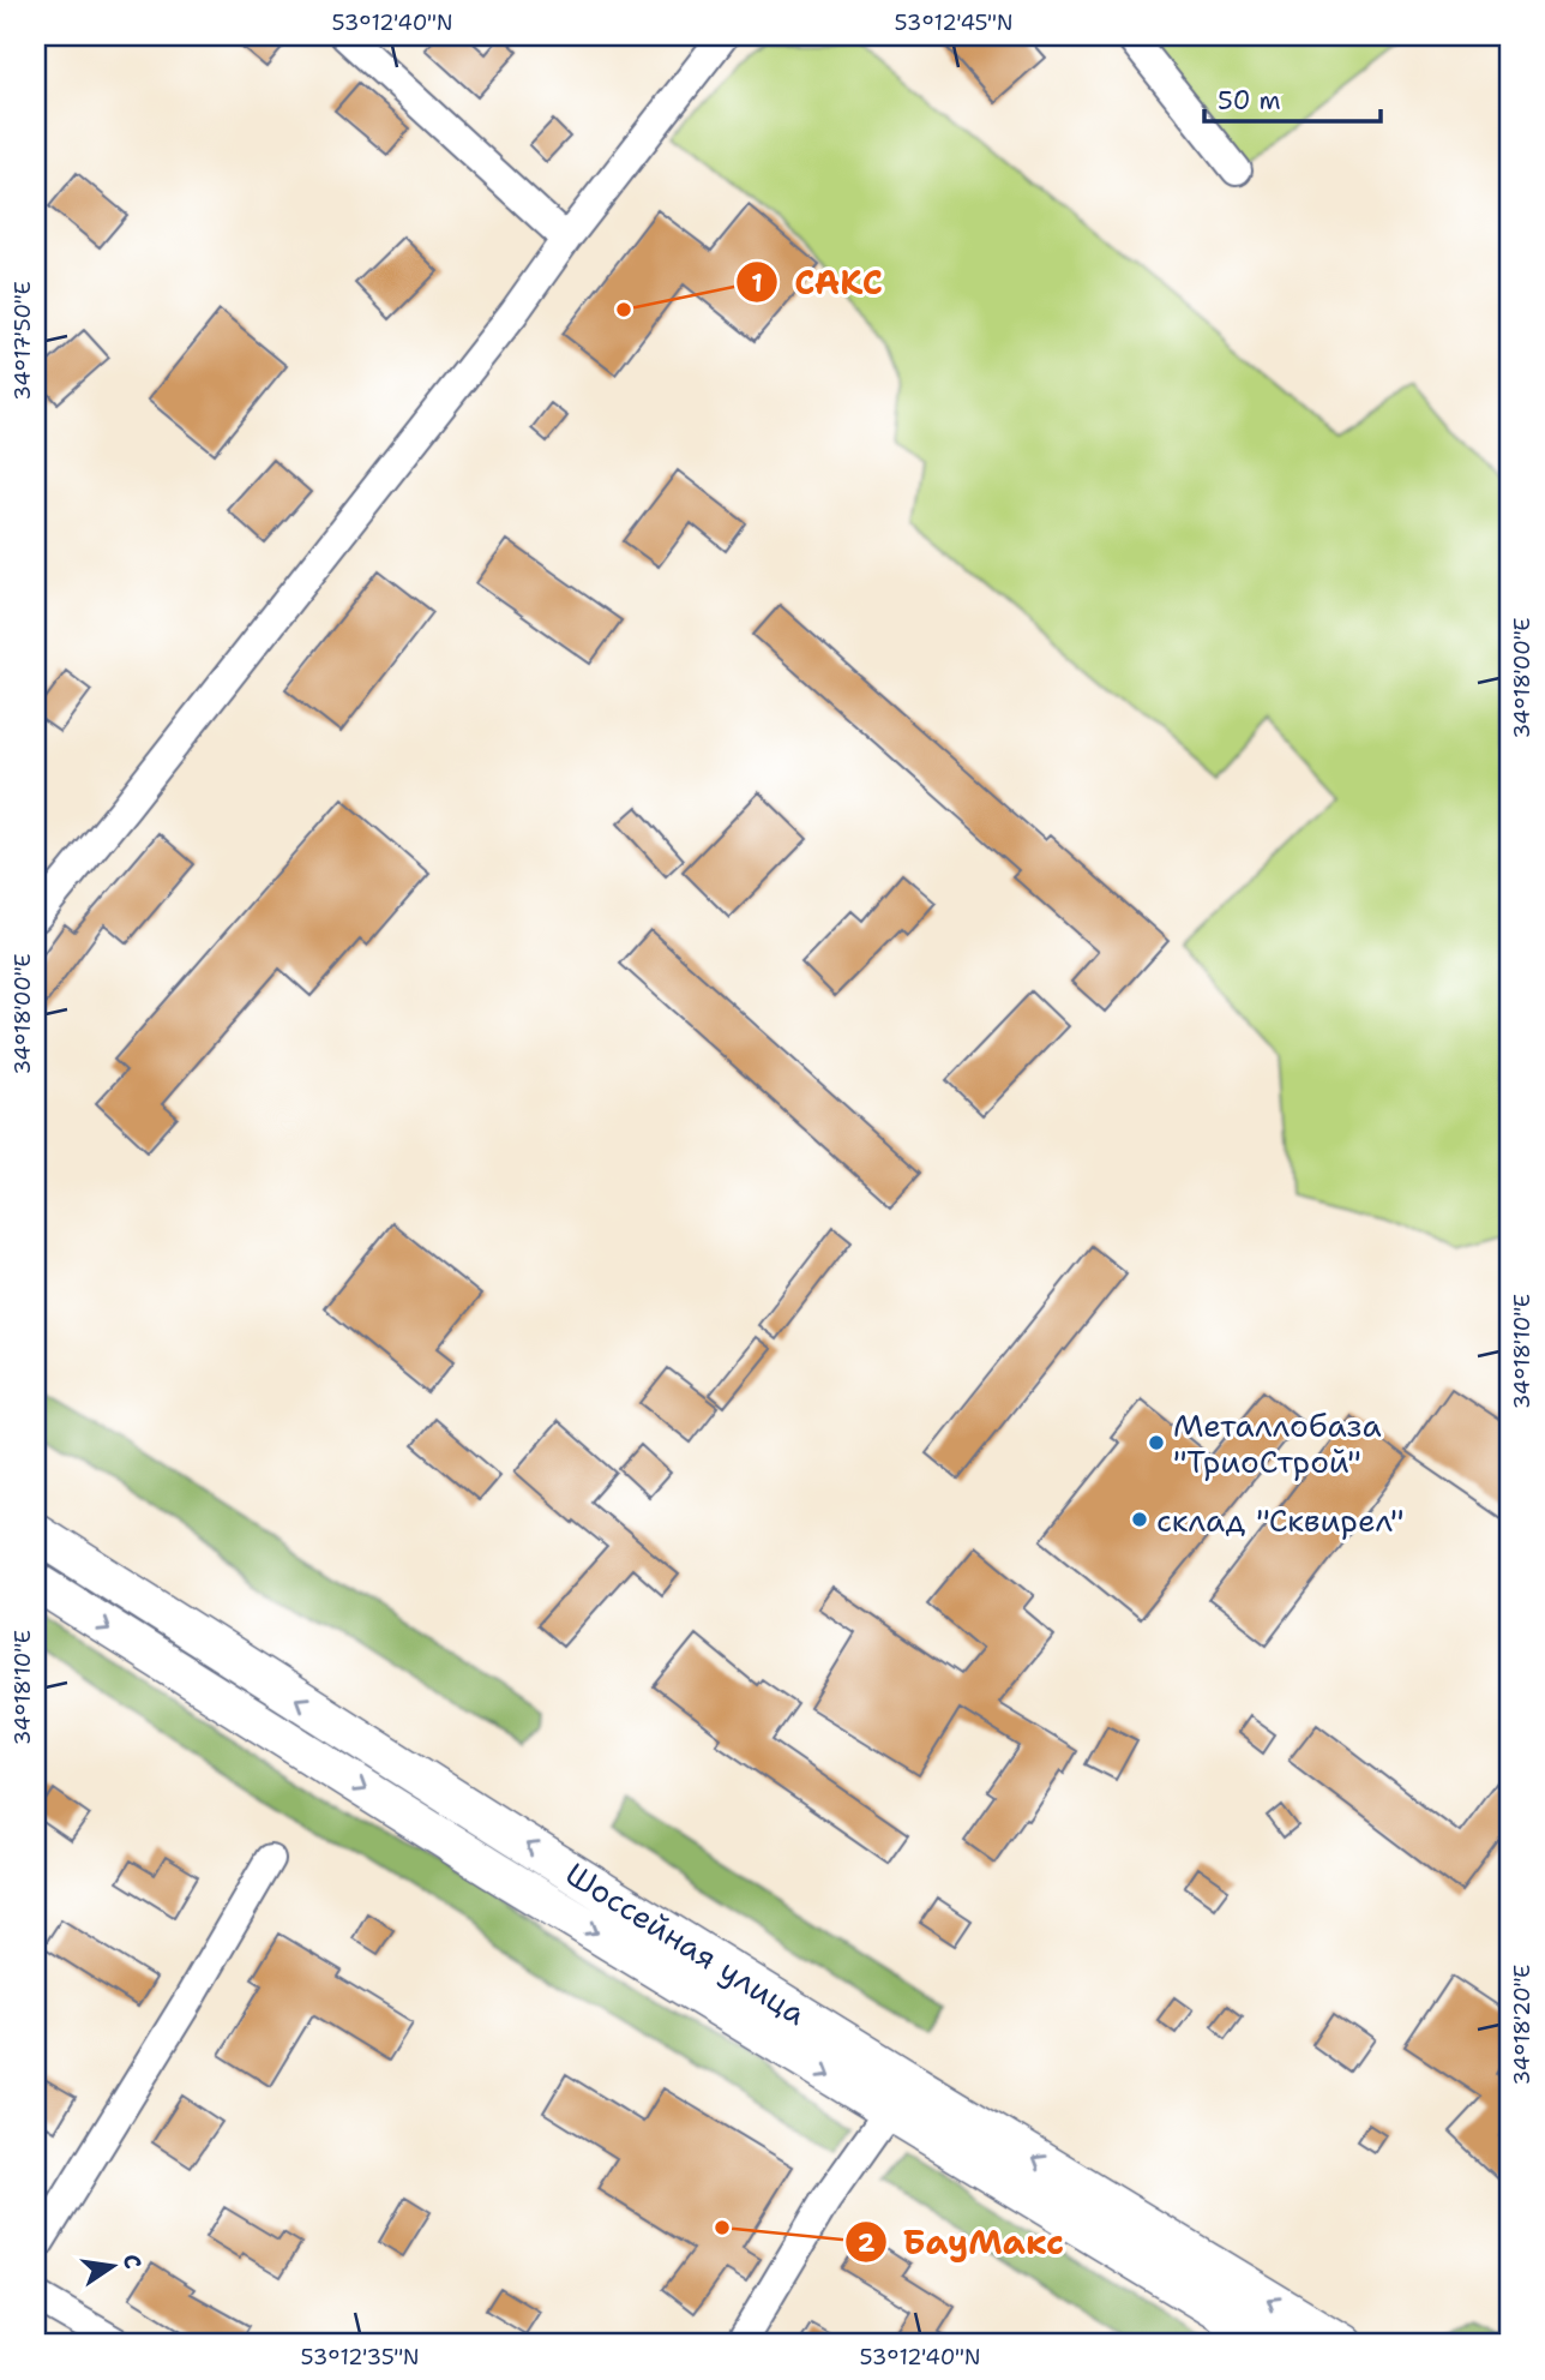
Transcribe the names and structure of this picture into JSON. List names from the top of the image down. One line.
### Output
{"streets":{"main road":["Шоссейная улица"]},"places":["САКС","Металлобаза \"ТриоСтрой\"","склад \"Сквирел\"","БауМакс"],"scale_bar":"50 m","north":"right","coordinates":["53°12'40\"N","53°12'45\"N","34°17'50\"E","34°18'00\"E","34°18'10\"E","34°18'20\"E","53°12'35\"N"]}
